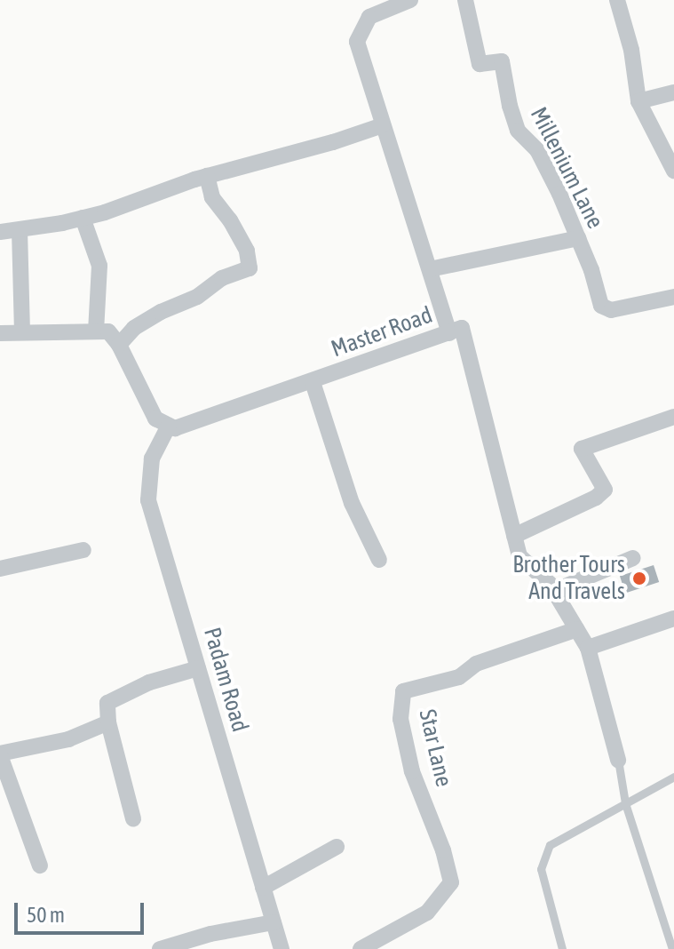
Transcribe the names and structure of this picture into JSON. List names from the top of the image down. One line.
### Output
{"streets":{"street":["Millenium Lane","Master Road","Padam Road","Star Lane"]},"crossings":[["Master Road","Padam Road"],["Master Road","Star Lane"]],"places":["Brother Tours And Travels"],"scale_bar":"50 m"}
